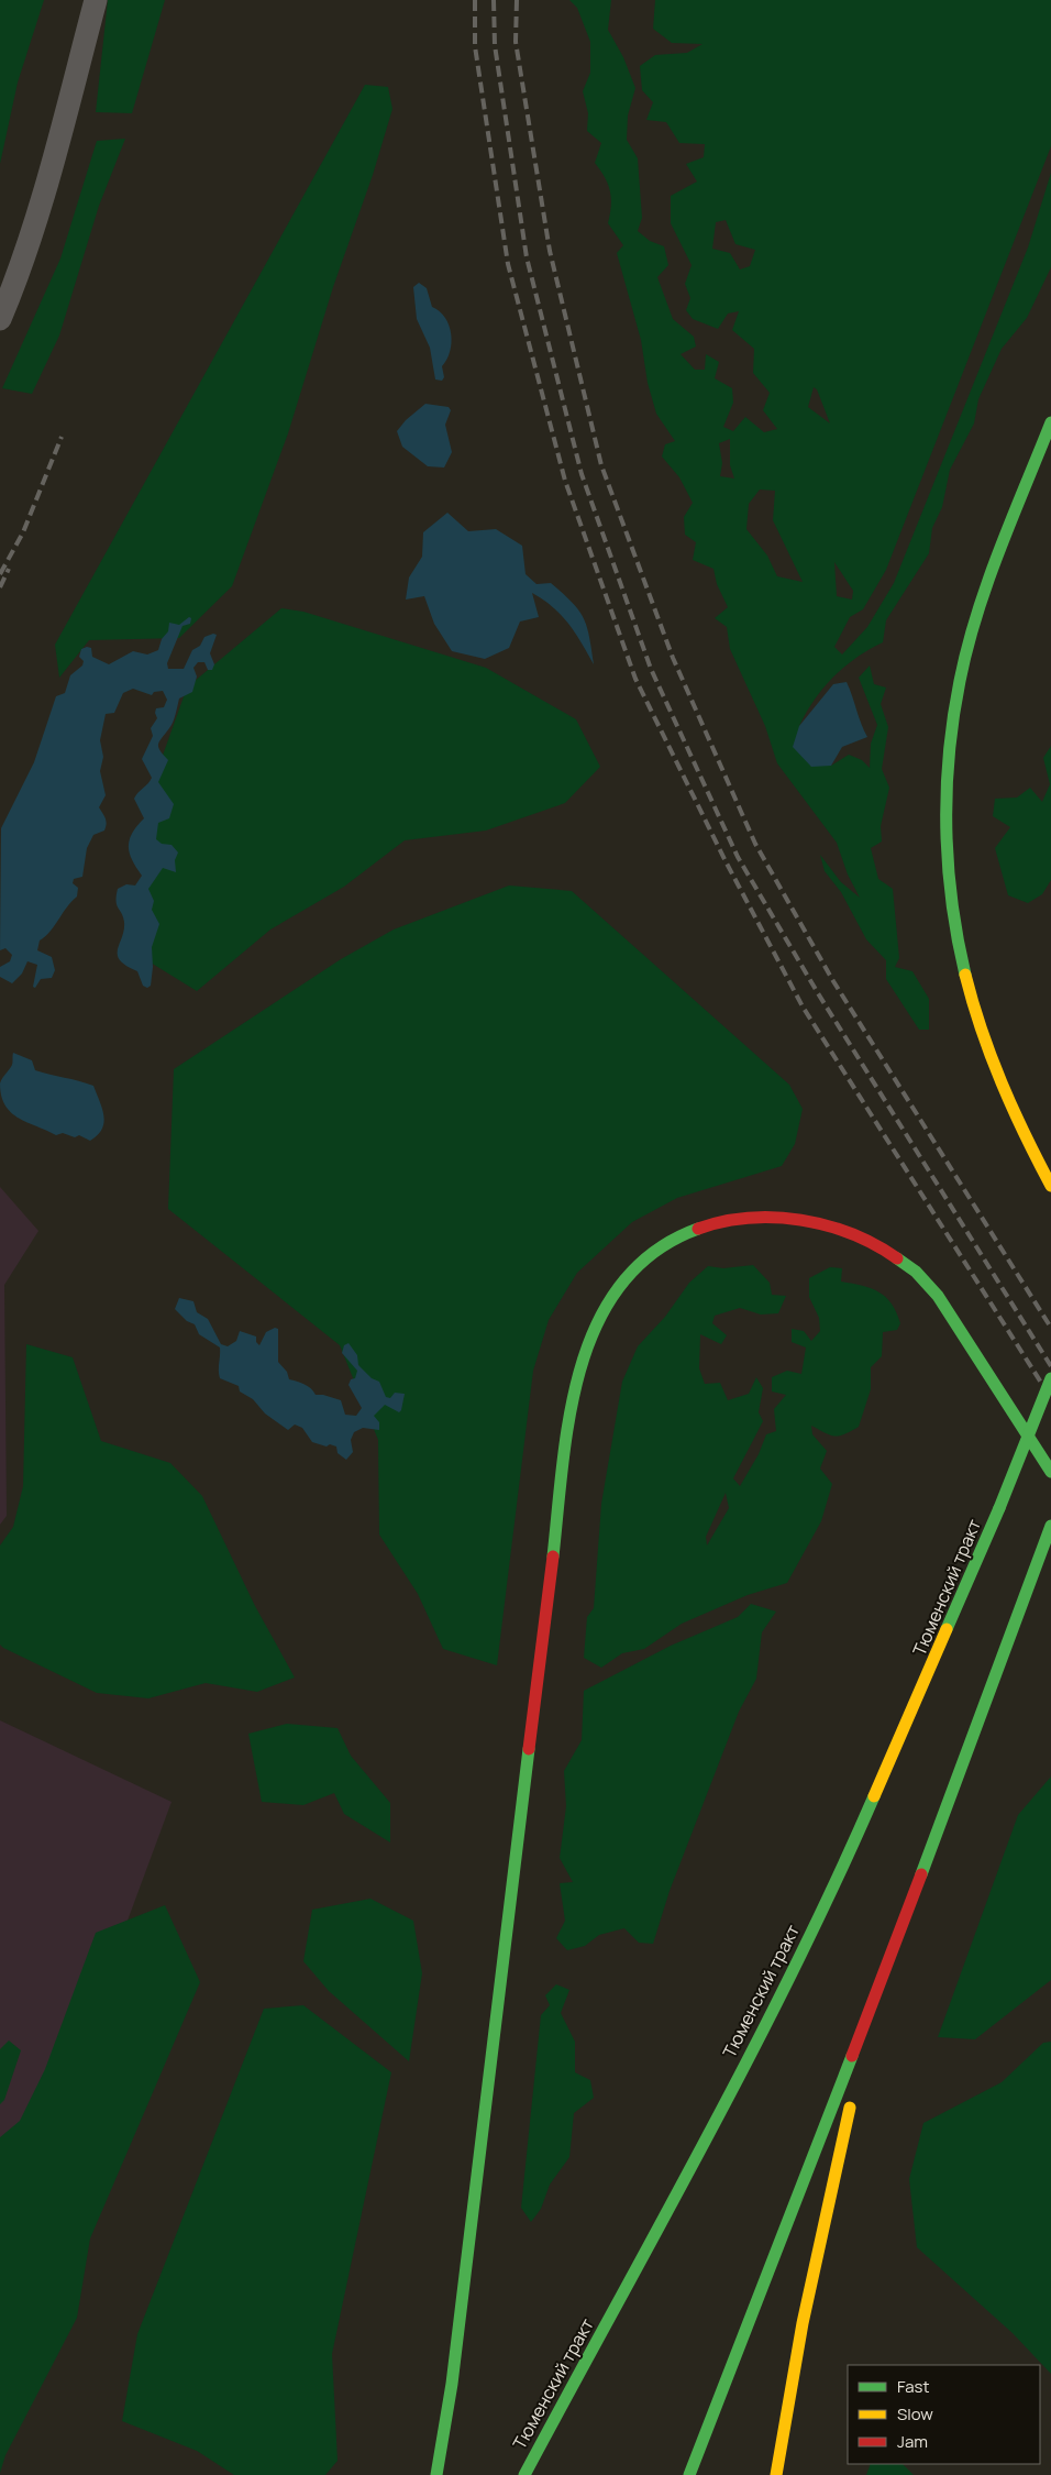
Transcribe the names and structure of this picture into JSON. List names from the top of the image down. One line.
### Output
{"streets":{"main road":["Тюменский тракт"]},"legend":["Fast","Slow","Jam"]}
